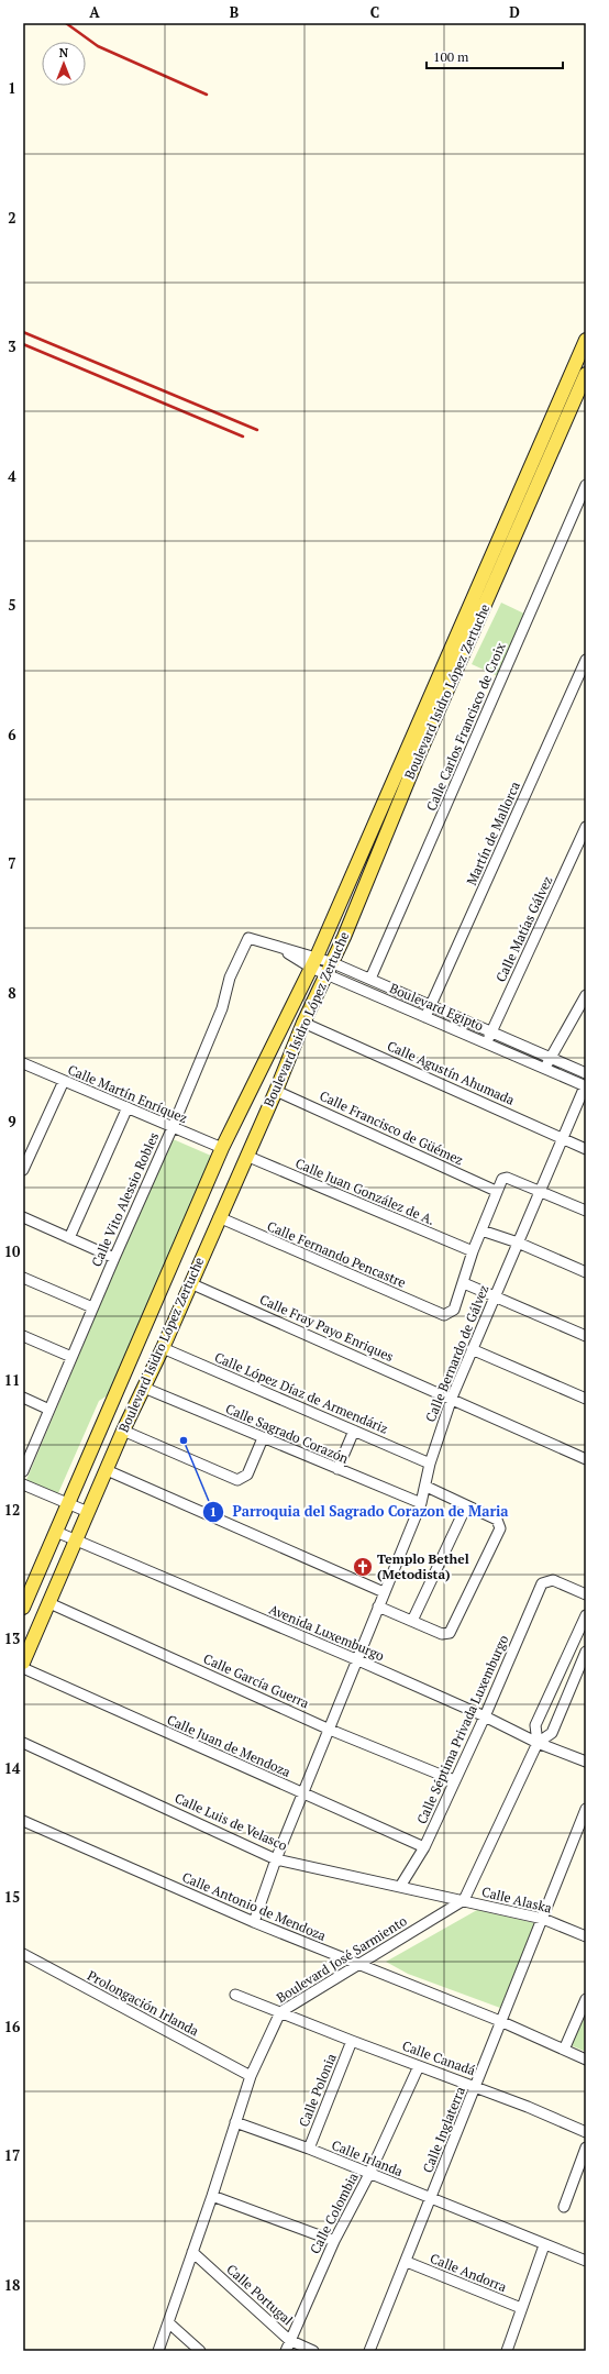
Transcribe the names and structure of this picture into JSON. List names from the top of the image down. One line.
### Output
{"streets":{"main road":["Boulevard Isidro López Zertuche"],"street":["Calle Carlos Francisco de Croix","Martín de Mallorca","Calle Matías Gálvez","Boulevard Egipto","Calle Agustín Ahumada","Calle Martín Enríquez","Calle Francisco de Güémez","Calle Juan González de A.","Calle Vito Alessio Robles","Calle Fernando Pencastre","Calle Fray Payo Enriques","Calle Bernardo de Gálvez","Calle López Díaz de Armendáriz","Calle Sagrado Corazón","Avenida Luxemburgo","Calle García Guerra","Calle Séptima Privada Luxemburgo","Calle Juan de Mendoza","Calle Luis de Velasco","Calle Alaska","Calle Antonio de Mendoza","Boulevard José Sarmiento","Prolongación Irlanda","Calle Canadá","Calle Polonia","Calle Inglaterra","Calle Irlanda","Calle Colombia","Calle Andorra","Calle Portugal"]},"crossings":[["Boulevard Isidro López Zertuche","Boulevard Egipto"],["Boulevard Isidro López Zertuche","Calle Agustín Ahumada"],["Boulevard Isidro López Zertuche","Calle Martín Enríquez"],["Boulevard Isidro López Zertuche","Calle Francisco de Güémez"],["Boulevard Isidro López Zertuche","Calle Juan González de A."],["Boulevard Isidro López Zertuche","Calle Fernando Pencastre"],["Boulevard Isidro López Zertuche","Calle Fray Payo Enriques"],["Boulevard Isidro López Zertuche","Calle López Díaz de Armendáriz"],["Boulevard Isidro López Zertuche","Calle Sagrado Corazón"],["Boulevard Isidro López Zertuche","Avenida Luxemburgo"],["Boulevard Isidro López Zertuche","Calle García Guerra"],["Calle Carlos Francisco de Croix","Boulevard Egipto"],["Martín de Mallorca","Boulevard Egipto"],["Calle Matías Gálvez","Boulevard Egipto"],["Boulevard Egipto","Calle Vito Alessio Robles"],["Boulevard Egipto","Calle Bernardo de Gálvez"],["Calle Agustín Ahumada","Calle Bernardo de Gálvez"],["Calle Martín Enríquez","Calle Vito Alessio Robles"],["Calle Francisco de Güémez","Calle Bernardo de Gálvez"],["Calle Fray Payo Enriques","Calle Bernardo de Gálvez"],["Calle Bernardo de Gálvez","Calle López Díaz de Armendáriz"],["Calle Bernardo de Gálvez","Calle Sagrado Corazón"],["Calle Bernardo de Gálvez","Avenida Luxemburgo"],["Calle Bernardo de Gálvez","Calle García Guerra"],["Calle Bernardo de Gálvez","Calle Juan de Mendoza"],["Calle Bernardo de Gálvez","Calle Luis de Velasco"],["Calle Bernardo de Gálvez","Calle Antonio de Mendoza"],["Avenida Luxemburgo","Calle Séptima Privada Luxemburgo"],["Calle García Guerra","Calle Séptima Privada Luxemburgo"],["Calle Séptima Privada Luxemburgo","Calle Juan de Mendoza"],["Calle Séptima Privada Luxemburgo","Calle Luis de Velasco"],["Calle Luis de Velasco","Calle Alaska"],["Calle Luis de Velasco","Boulevard José Sarmiento"],["Calle Alaska","Boulevard José Sarmiento"],["Calle Alaska","Calle Inglaterra"],["Calle Antonio de Mendoza","Boulevard José Sarmiento"],["Calle Antonio de Mendoza","Calle Inglaterra"],["Boulevard José Sarmiento","Prolongación Irlanda"],["Boulevard José Sarmiento","Calle Canadá"],["Boulevard José Sarmiento","Calle Irlanda"],["Boulevard José Sarmiento","Calle Portugal"],["Calle Canadá","Calle Polonia"],["Calle Canadá","Calle Inglaterra"],["Calle Canadá","Calle Colombia"],["Calle Polonia","Calle Irlanda"],["Calle Inglaterra","Calle Irlanda"],["Calle Inglaterra","Calle Andorra"],["Calle Irlanda","Calle Colombia"],["Calle Colombia","Calle Portugal"]],"places":{"other":["Parroquia del Sagrado Corazon de Maria"],"church":["Templo Bethel (Metodista)"]},"scale_bar":"100 m","north":"top","grid":{"columns":["A","B","C","D"],"rows":["1","2","3","4","5","6","7","8","9","10","11","12","13","14","15","16","17","18"]}}
